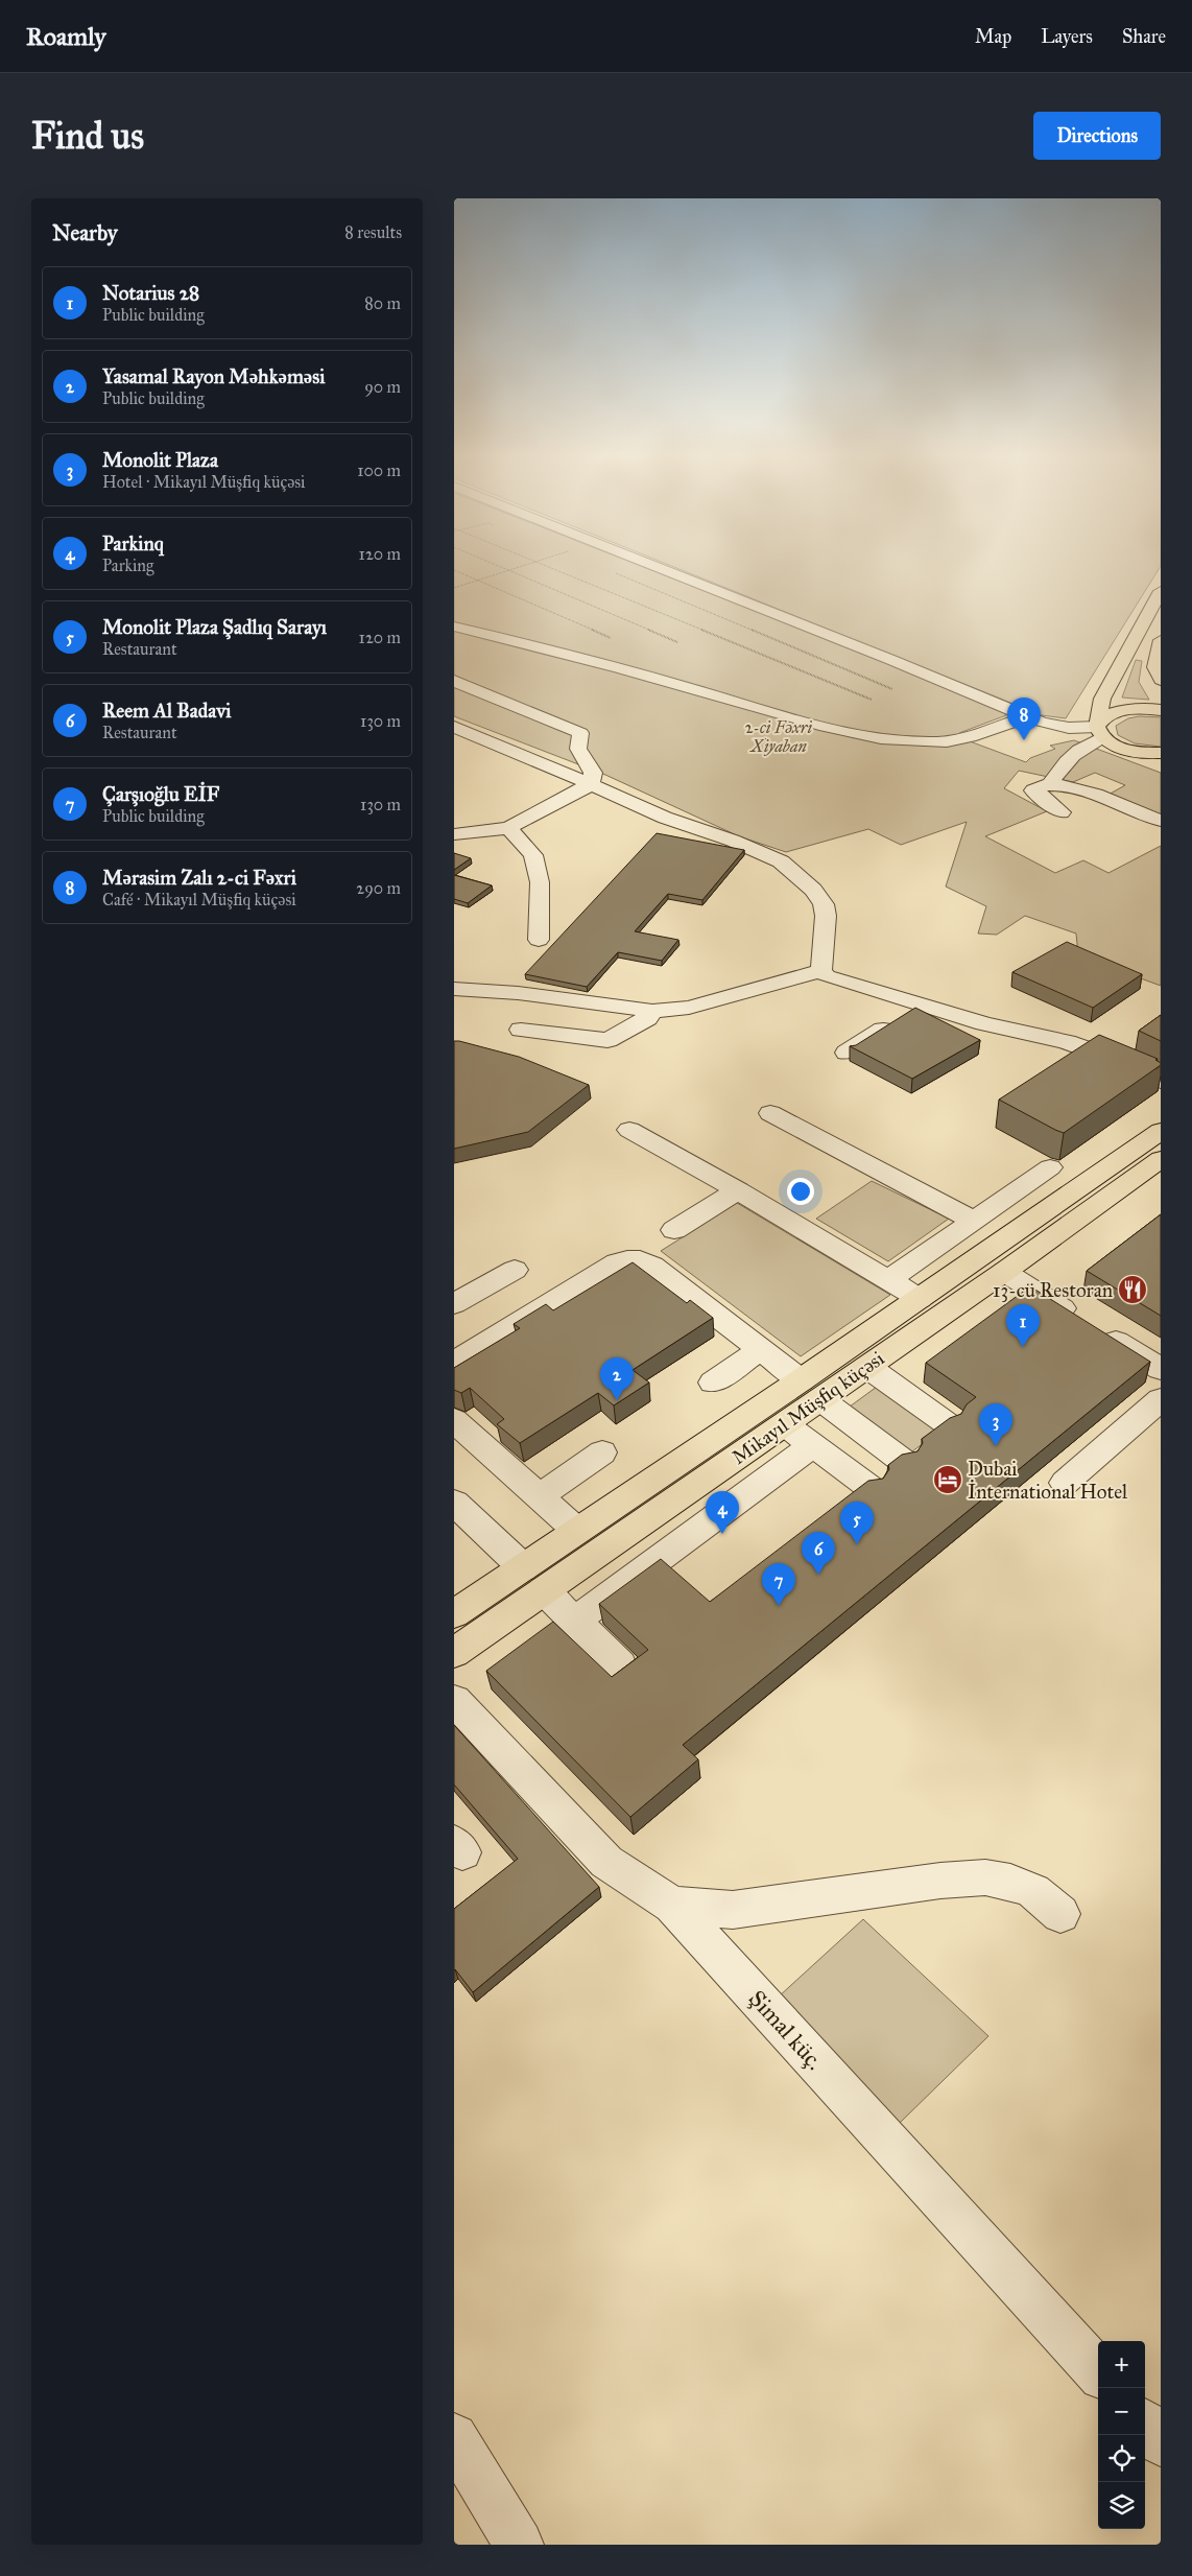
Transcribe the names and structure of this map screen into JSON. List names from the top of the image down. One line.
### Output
{"streets":{"main road":["Mikayıl Müşfiq küçəsi"],"street":["Şimal küç."]},"parks":["2-ci Fəxri Xiyaban"],"places":{"restaurant":["13-cü Restoran"],"hotel":["Dubai İnternational Hotel"]},"page":{"header":"Roamly","nav":["Map","Layers","Share"],"buttons":"Directions","title":"Find us","heading":["Nearby","8 results"],"list":[{"mark":"1","name":"Notarius 28","note":"Public building","value":"80 m"},{"mark":"2","name":"Yasamal Rayon Məhkəməsi","note":"Public building","value":"90 m"},{"mark":"3","name":"Monolit Plaza","note":"Hotel · Mikayıl Müşfiq küçəsi","value":"100 m"},{"mark":"4","name":"Parkinq","note":"Parking","value":"120 m"},{"mark":"5","name":"Monolit Plaza Şadlıq Sarayı","note":"Restaurant","value":"120 m"},{"mark":"6","name":"Reem Al Badavi","note":"Restaurant","value":"130 m"},{"mark":"7","name":"Çarşıoğlu EİF","note":"Public building","value":"130 m"},{"mark":"8","name":"Mərasim Zalı 2-ci Fəxri","note":"Café · Mikayıl Müşfiq küçəsi","value":"290 m"}],"pins":["8","1","2","3","4","5","6","7"],"map_buttons":["+","−"]}}
